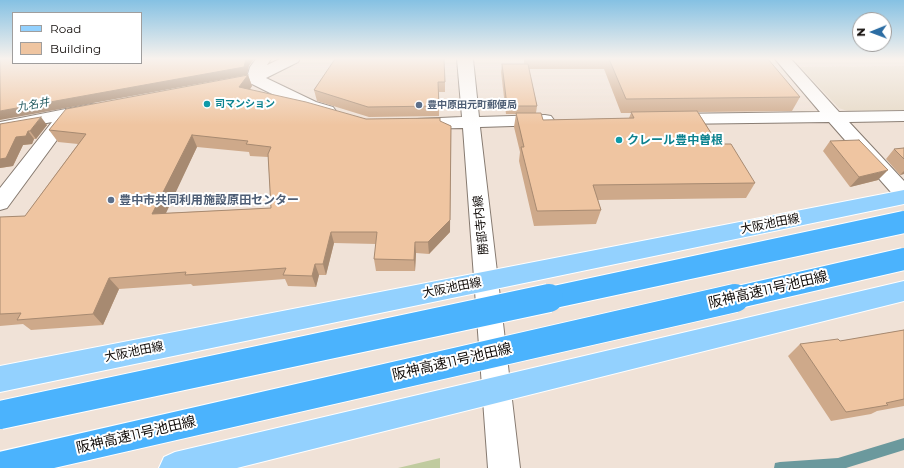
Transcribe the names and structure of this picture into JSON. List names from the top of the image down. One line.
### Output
{"streets":{"highway":["阪神高速11号池田線"],"main road":["大阪池田線"],"street":["勝部寺内線"]},"crossings":[["大阪池田線","勝部寺内線"]],"water":["九名井"],"places":["司マンション","豊中原田元町郵便局","クレール豊中曽根","豊中市共同利用施設原田センター"],"legend":["Road","Building"],"north":"left"}
